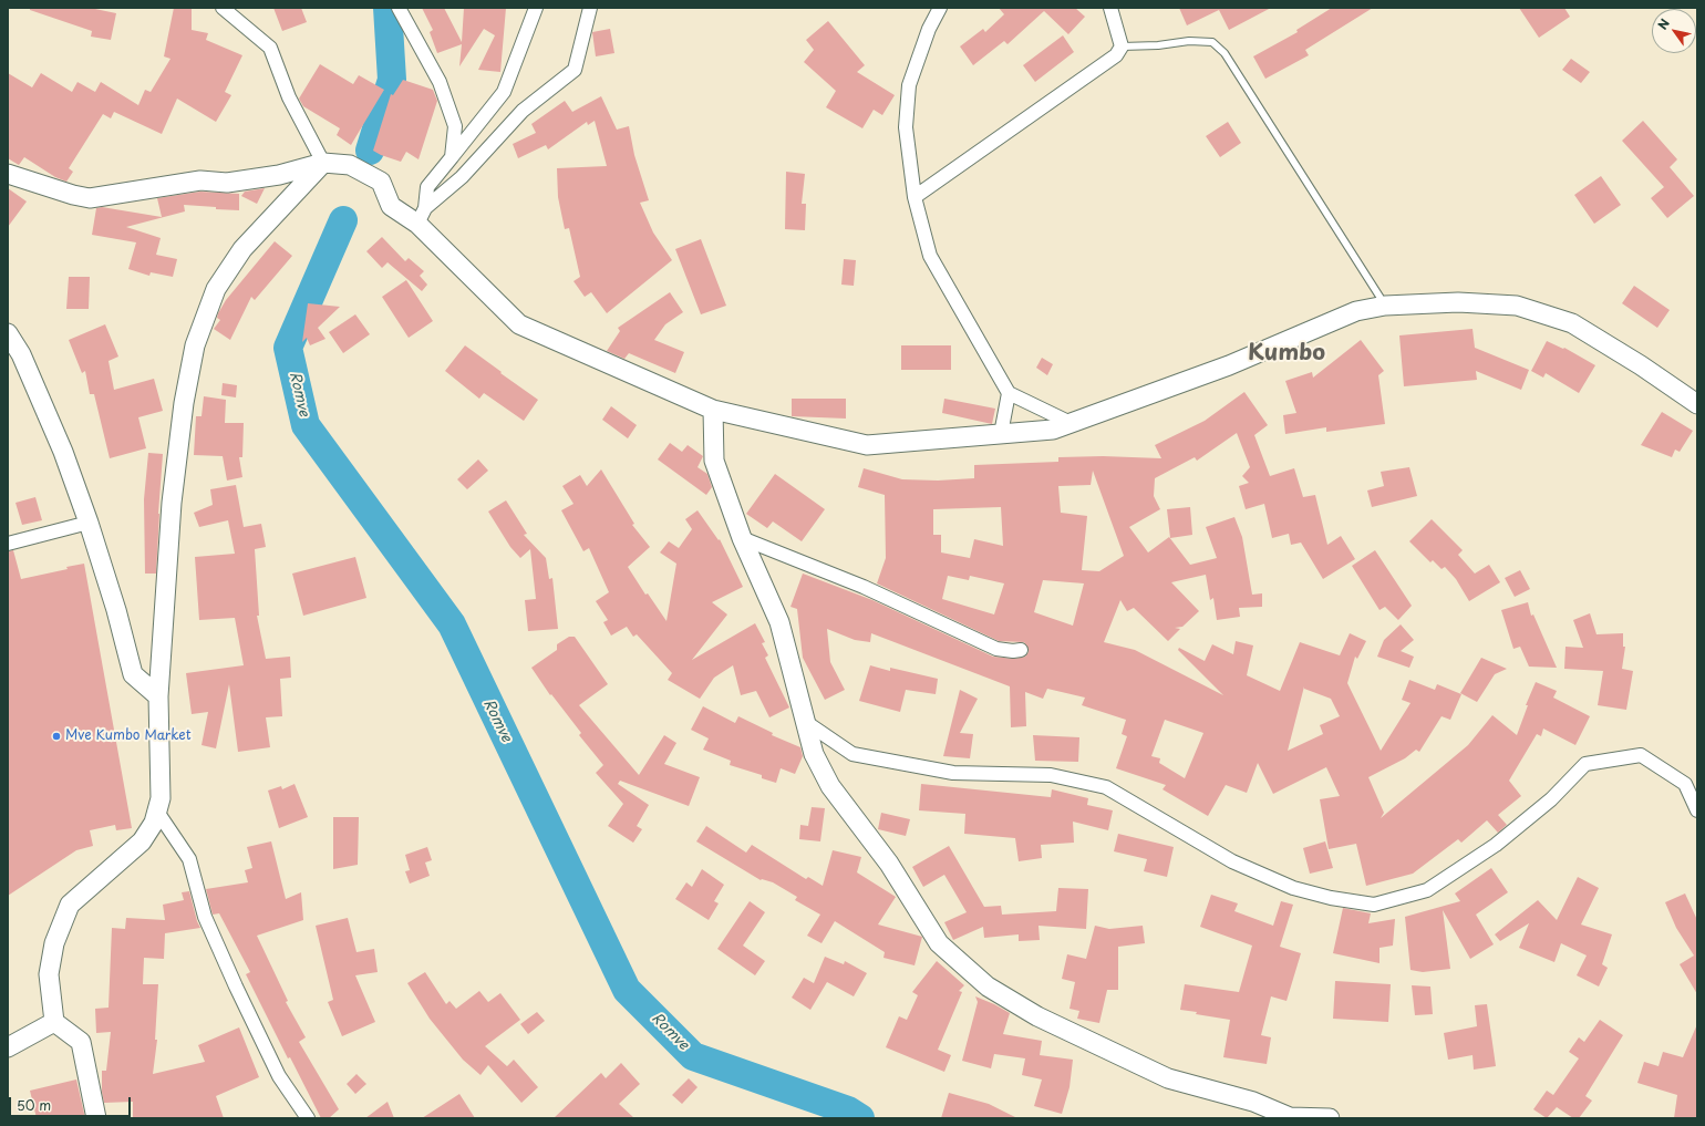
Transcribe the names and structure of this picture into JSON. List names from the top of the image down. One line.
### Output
{"districts":["Kumbo"],"water":["Romve"],"places":["Mve Kumbo Market"],"scale_bar":"50 m","north":"top left"}
